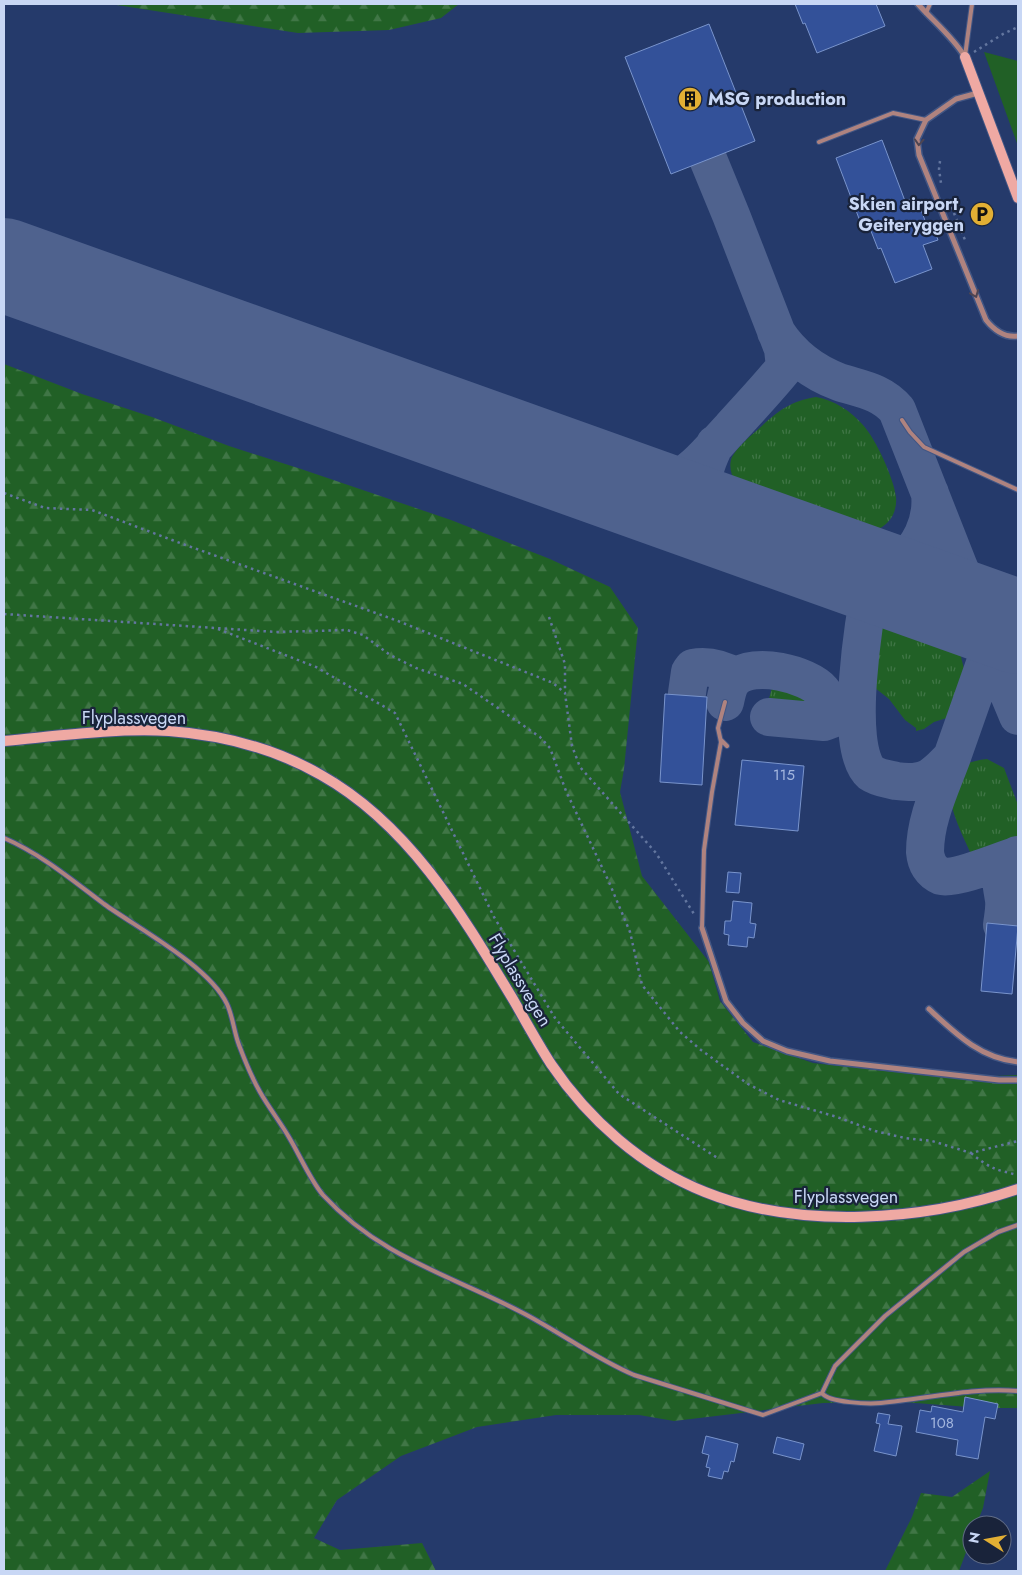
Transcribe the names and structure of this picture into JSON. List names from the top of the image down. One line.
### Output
{"streets":{"main road":["Flyplassvegen"]},"places":{"building":["MSG production"],"parking":["Skien airport, Geiteryggen"]},"house_numbers":["115","108"],"north":"left"}
